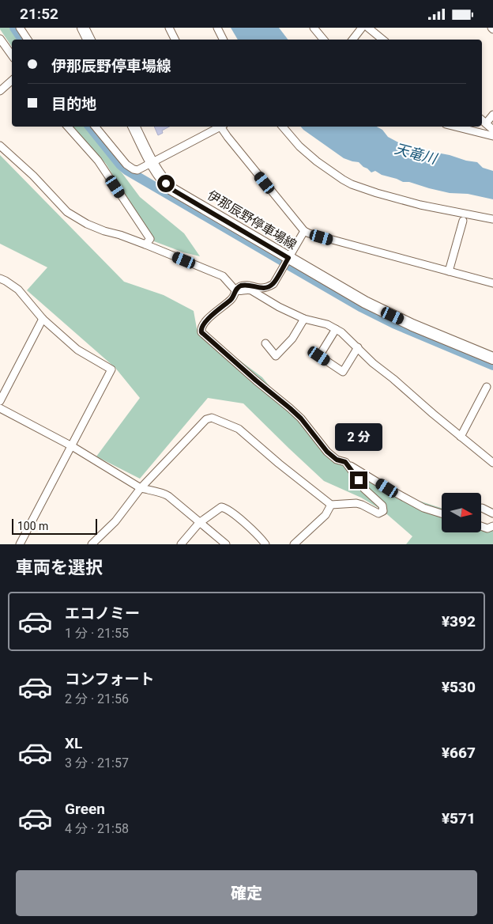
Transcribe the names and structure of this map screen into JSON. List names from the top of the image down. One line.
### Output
{"streets":{"main road":["伊那辰野停車場線"]},"water":["天竜川"],"scale_bar":"100 m","north":"right","page":{"status":"21:52","banner":["伊那辰野停車場線","目的地"],"bubble":"2 分","scale":"100 m","heading":"車両を選択","list":[{"name":"エコノミー","note":"1 分 · 21:55","value":"¥392"},{"name":"コンフォート","note":"2 分 · 21:56","value":"¥530"},{"name":"XL","note":"3 分 · 21:57","value":"¥667"},{"name":"Green","note":"4 分 · 21:58","value":"¥571"}],"buttons":"確定"}}
